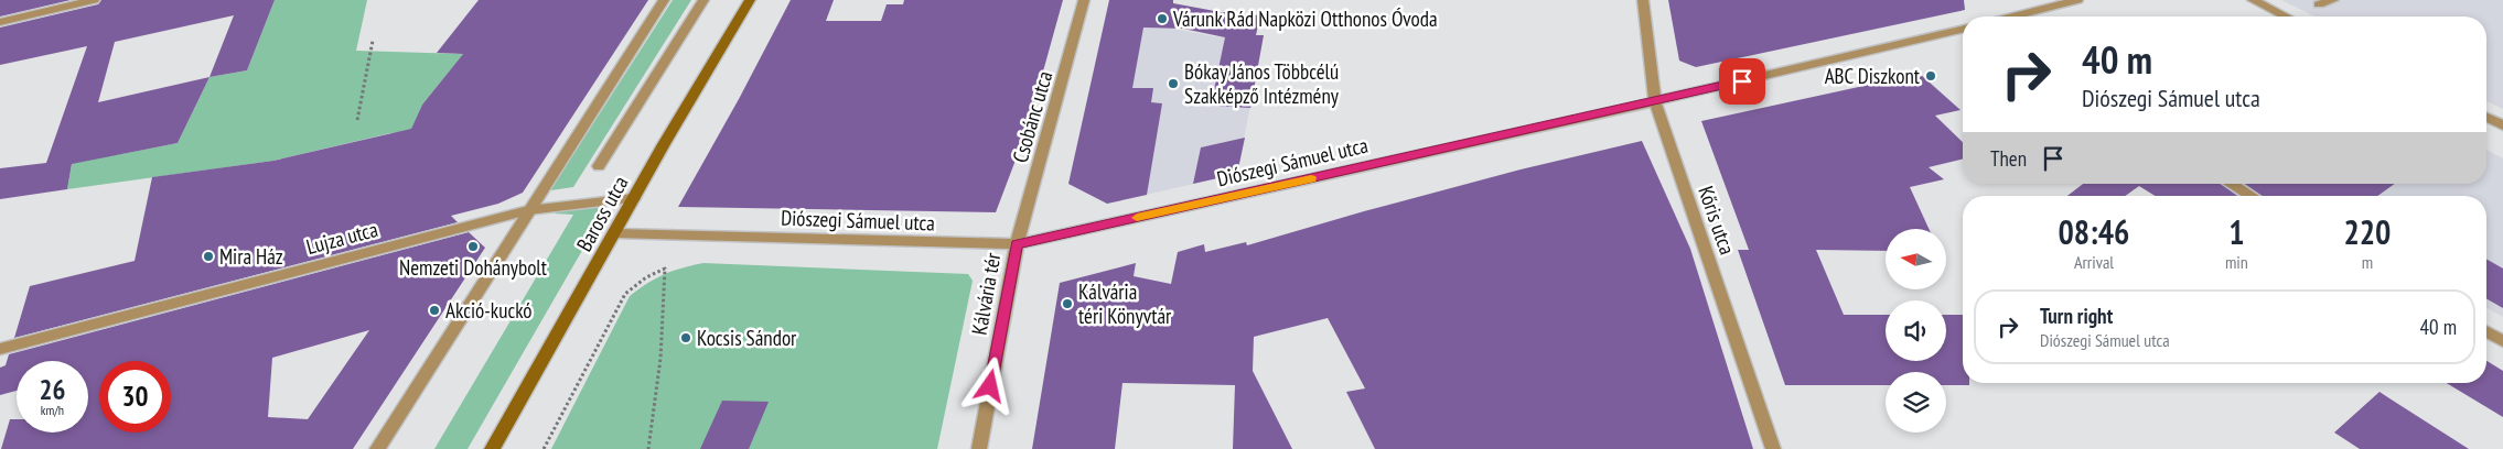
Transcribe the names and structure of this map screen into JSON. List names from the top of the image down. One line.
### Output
{"streets":{"street":["Csobánc utca","Diószegi Sámuel utca","Baross utca","Kőris utca","Lujza utca","Kálvária tér"]},"crossings":[["Csobánc utca","Diószegi Sámuel utca"],["Csobánc utca","Kálvária tér"],["Diószegi Sámuel utca","Baross utca"],["Diószegi Sámuel utca","Kőris utca"],["Diószegi Sámuel utca","Kálvária tér"],["Baross utca","Lujza utca"]],"places":["Várunk Rád Napközi Otthonos Óvoda","ABC Diszkont","Bókay János Többcélú Szakképző Intézmény","Nemzeti Dohánybolt","Mira Ház","Kálvária téri Könyvtár","Akció-kuckó","Kocsis Sándor"],"north":"left","page":{"turn":["40 m","Diószegi Sámuel utca"],"then":"Then","eta":["08:46","Arrival","1","min","220","m"],"list":[{"name":"Turn right","note":"Diószegi Sámuel utca","value":"40 m"}],"speed":"26 km/h","limit":"30"}}
